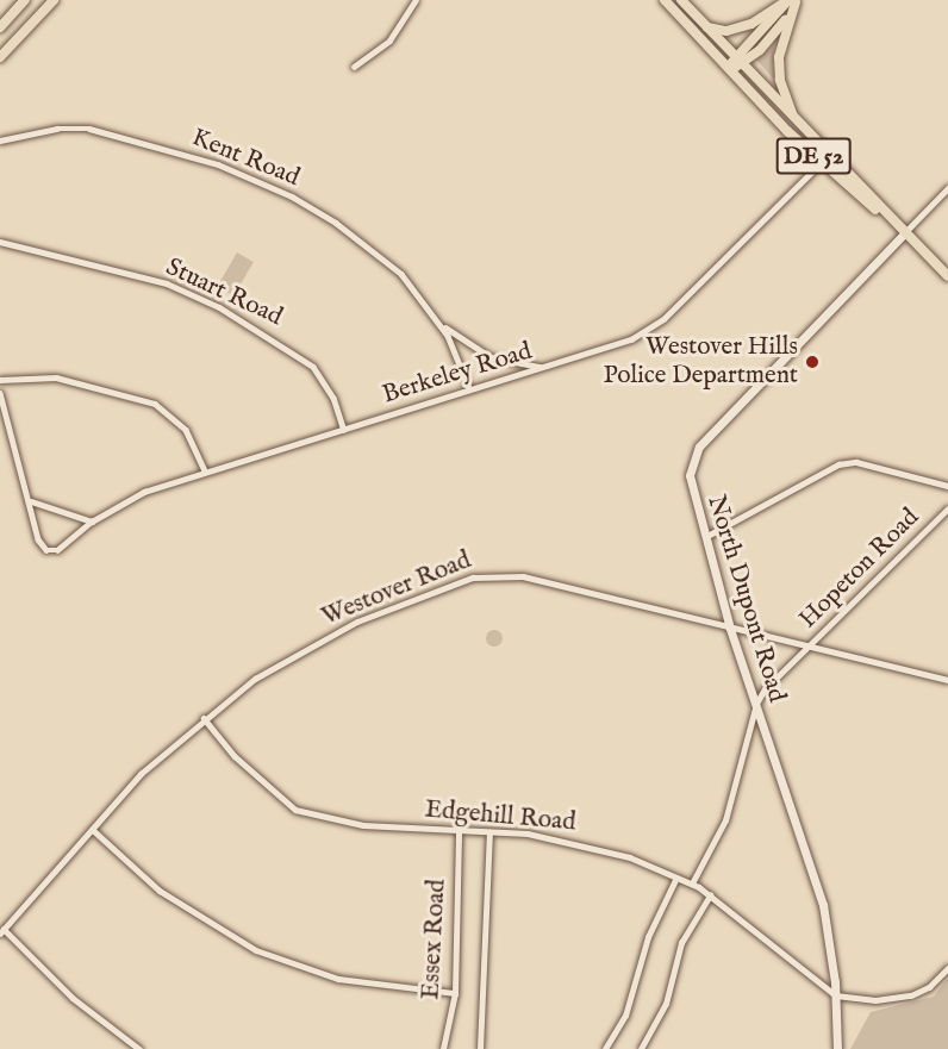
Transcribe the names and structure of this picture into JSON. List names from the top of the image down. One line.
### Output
{"streets":{"main road":["DE 52","North Dupont Road"],"street":["Kent Road","Stuart Road","Berkeley Road","Hopeton Road","Westover Road","Edgehill Road","Essex Road"]},"crossings":[["DE 52","Berkeley Road"],["DE 52","North Dupont Road"],["Kent Road","Berkeley Road"],["Stuart Road","Berkeley Road"],["Hopeton Road","Westover Road"],["Hopeton Road","North Dupont Road"],["Hopeton Road","Edgehill Road"],["Westover Road","North Dupont Road"],["Westover Road","Edgehill Road"],["North Dupont Road","Edgehill Road"],["Edgehill Road","Essex Road"]],"places":["Westover Hills Police Department"]}
